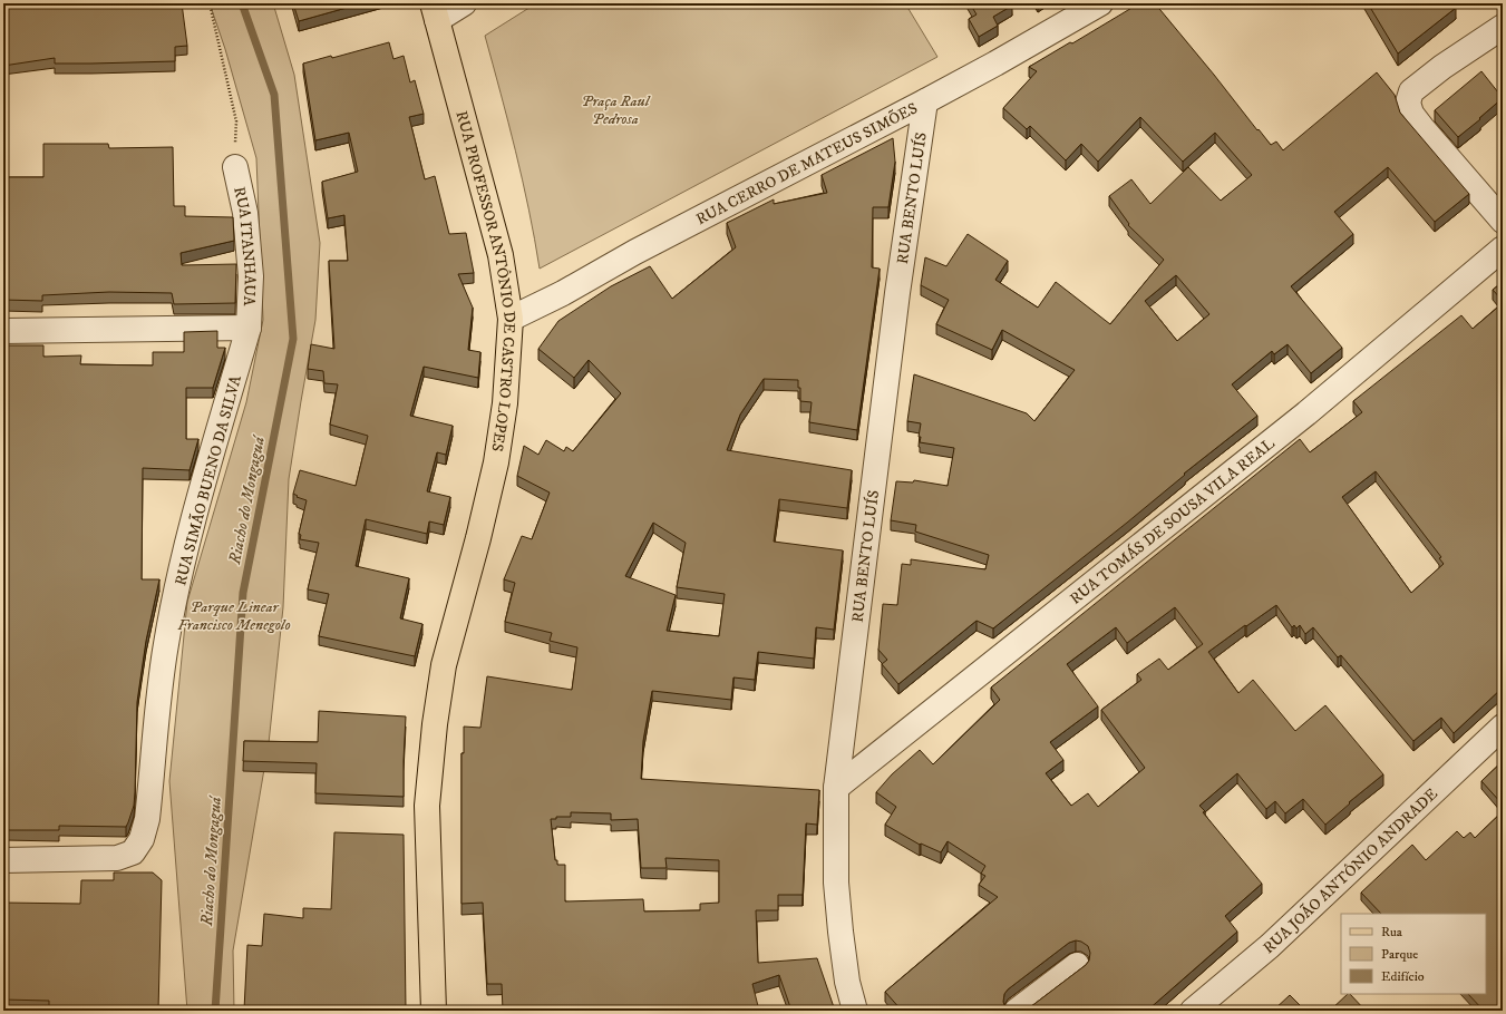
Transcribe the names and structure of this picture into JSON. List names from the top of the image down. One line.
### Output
{"streets":{"main road":["RUA PROFESSOR ANTÔNIO DE CASTRO LOPES"],"street":["RUA CERRO DE MATEUS SIMÕES","RUA BENTO LUÍS","RUA ITANHAUA","RUA SIMÃO BUENO DA SILVA","RUA TOMÁS DE SOUSA VILA REAL","RUA JOÃO ANTÔNIO ANDRADE"]},"crossings":[["RUA CERRO DE MATEUS SIMÕES","RUA BENTO LUÍS"],["RUA CERRO DE MATEUS SIMÕES","RUA PROFESSOR ANTÔNIO DE CASTRO LOPES"],["RUA BENTO LUÍS","RUA TOMÁS DE SOUSA VILA REAL"],["RUA ITANHAUA","RUA SIMÃO BUENO DA SILVA"]],"water":["Riacho do Mongaguá"],"parks":["Praça Raul Pedrosa","Parque Linear Francisco Menegolo"],"legend":["Rua","Parque","Edifício"]}
